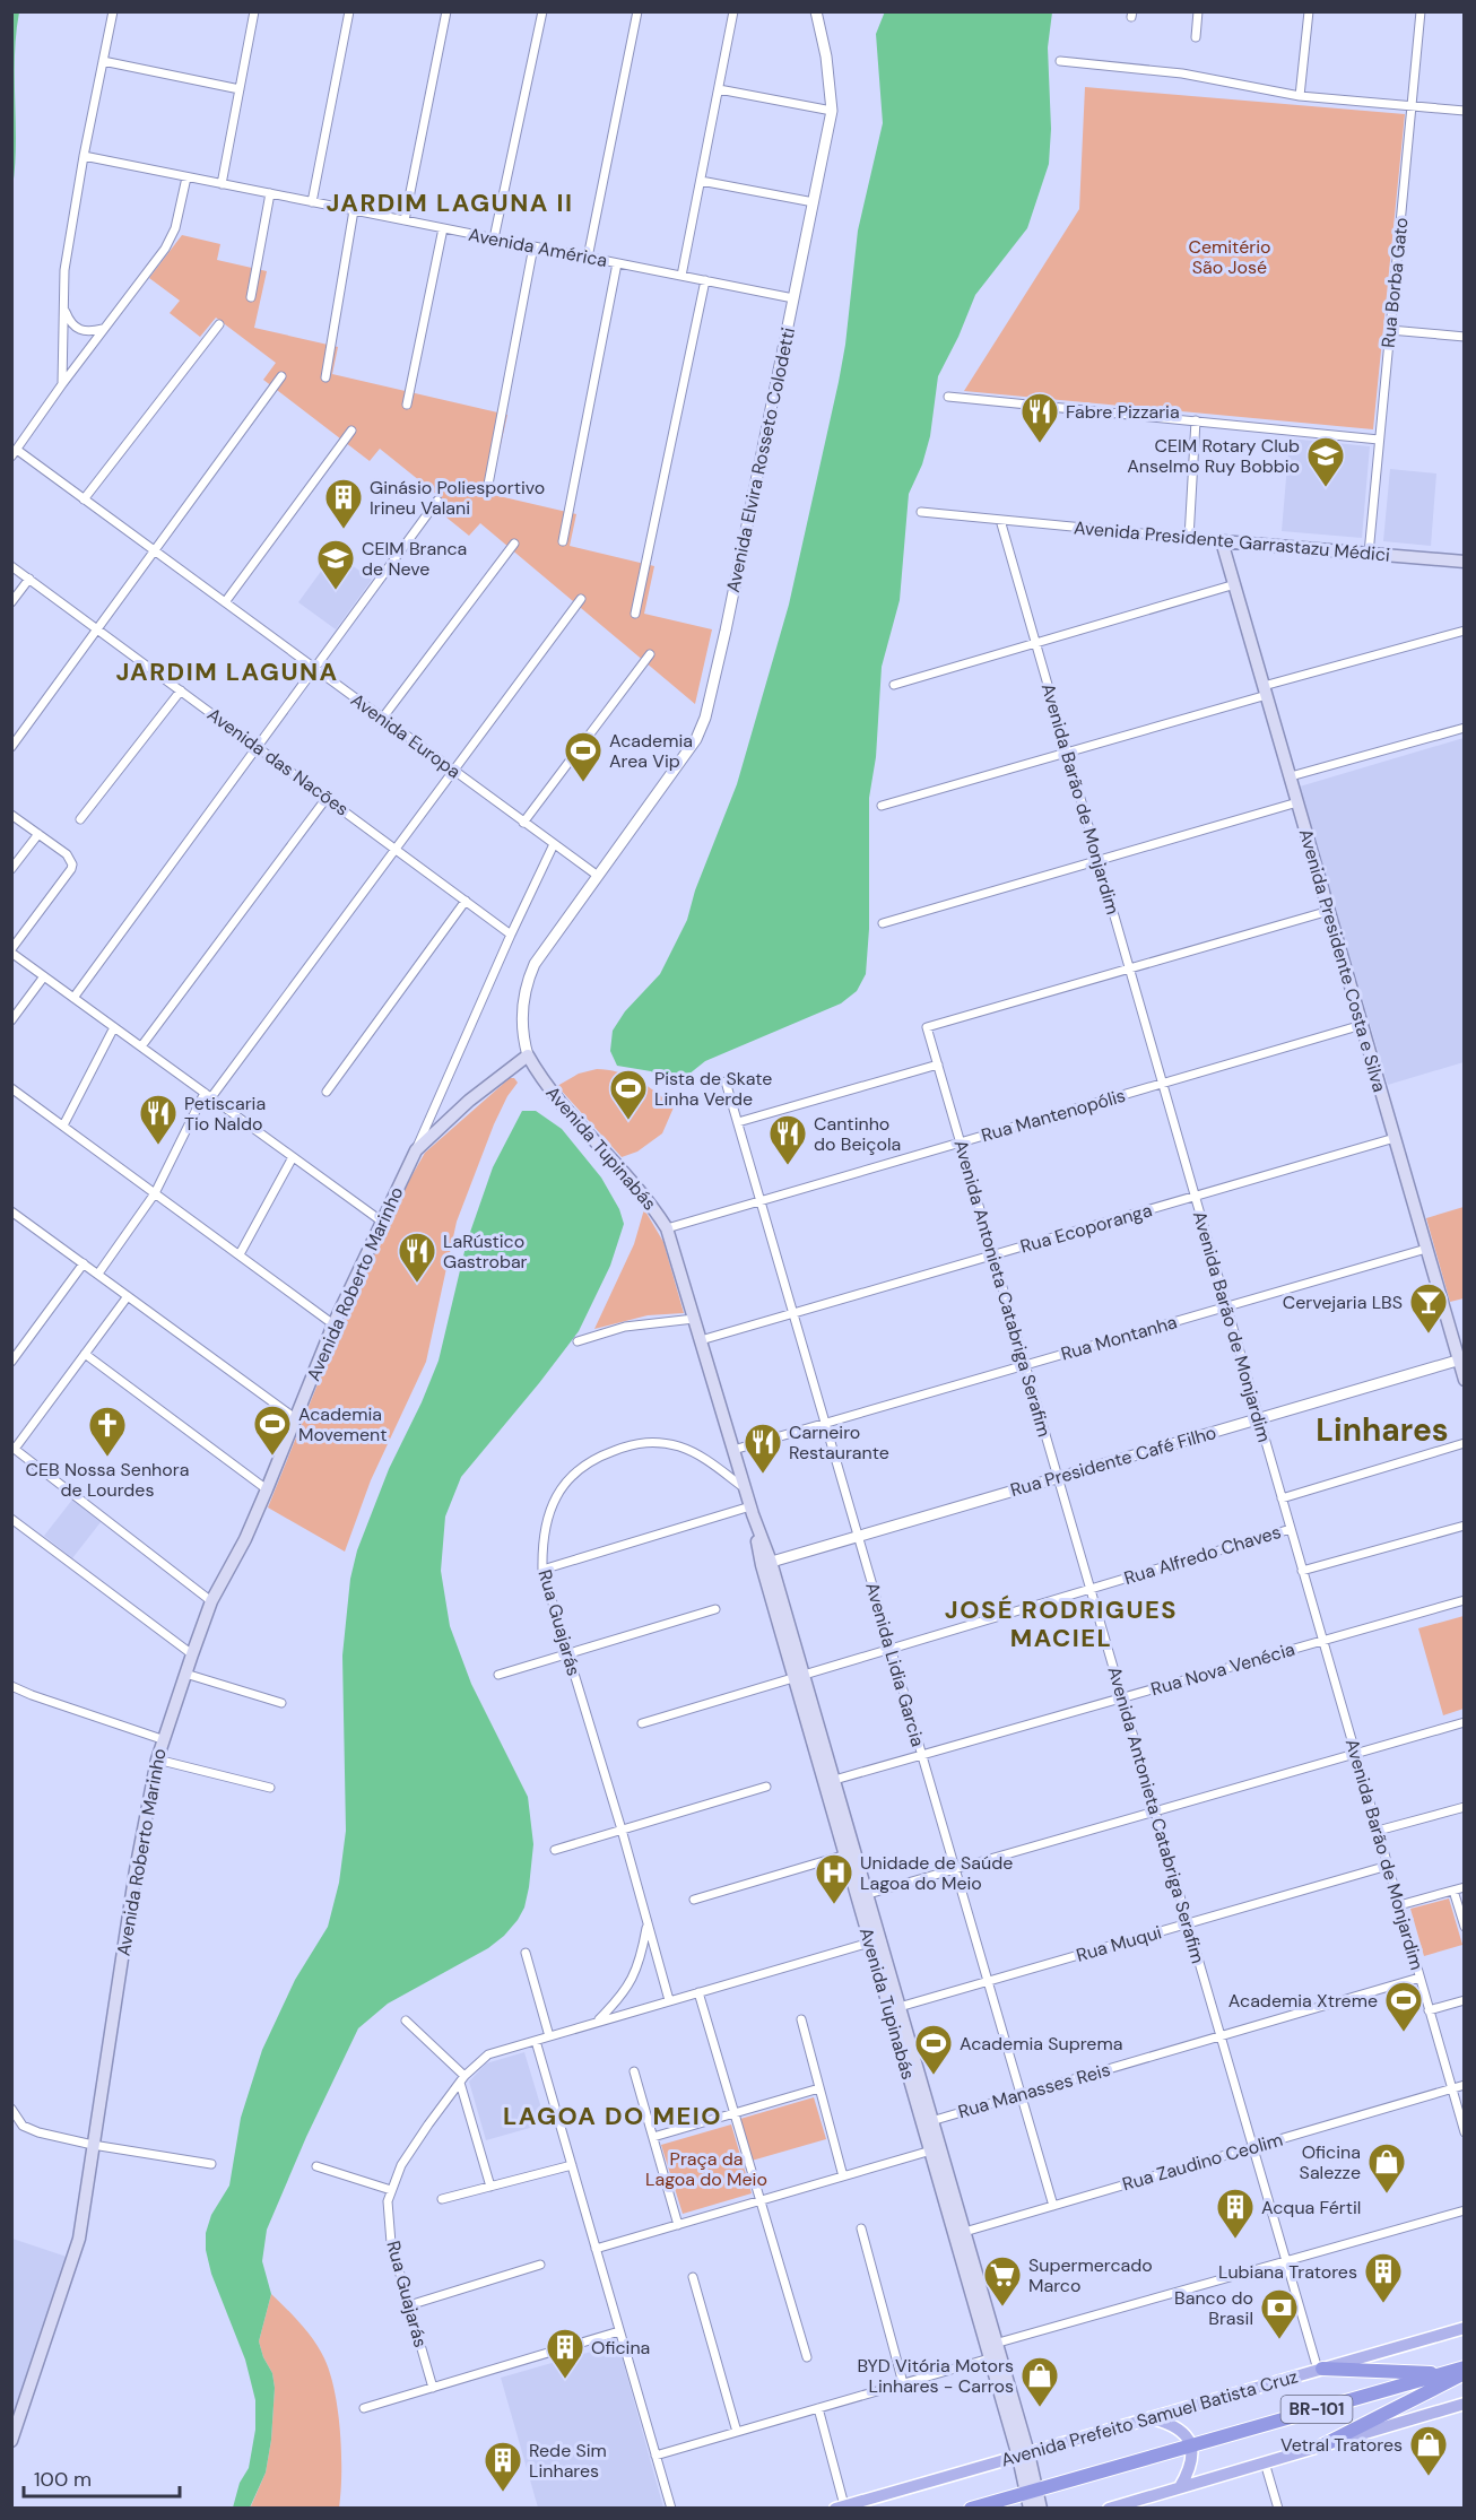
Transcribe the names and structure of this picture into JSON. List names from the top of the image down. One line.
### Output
{"streets":{"highway":["BR-101"],"main road":["Avenida Presidente Garrastazu Médici","Avenida Presidente Costa e Silva","Avenida Tupinabás","Avenida Roberto Marinho","Avenida Prefeito Samuel Batista Cruz"],"street":["Avenida América","Rua Borba Gato","Avenida Elvira Rosseto Colodetti","Avenida Europa","Avenida das Nacões","Avenida Barão de Monjardim","Rua Mantenopólis","Rua Ecoporanga","Avenida Antonieta Catabriga Serafim","Rua Montanha","Rua Presidente Café Filho","Rua Alfredo Chaves","Rua Guajarás","Avenida Lidia Garcia","Rua Nova Venécia","Rua Muqui","Rua Manasses Reis","Rua Zaudino Ceolim"]},"crossings":[["Avenida América","Avenida Elvira Rosseto Colodetti"],["Rua Borba Gato","Avenida Presidente Garrastazu Médici"],["Avenida Elvira Rosseto Colodetti","Avenida Europa"],["Avenida Elvira Rosseto Colodetti","Avenida Tupinabás"],["Avenida Presidente Garrastazu Médici","Avenida Barão de Monjardim"],["Avenida Presidente Garrastazu Médici","Avenida Presidente Costa e Silva"],["Avenida Europa","Avenida Tupinabás"],["Avenida Europa","Avenida Roberto Marinho"],["Avenida das Nacões","Avenida Roberto Marinho"],["Avenida Barão de Monjardim","Rua Mantenopólis"],["Avenida Barão de Monjardim","Rua Ecoporanga"],["Avenida Barão de Monjardim","Avenida Antonieta Catabriga Serafim"],["Avenida Barão de Monjardim","Rua Montanha"],["Avenida Barão de Monjardim","Rua Presidente Café Filho"],["Avenida Barão de Monjardim","Rua Alfredo Chaves"],["Avenida Barão de Monjardim","Rua Nova Venécia"],["Avenida Barão de Monjardim","Rua Muqui"],["Avenida Barão de Monjardim","Rua Manasses Reis"],["Avenida Barão de Monjardim","Rua Zaudino Ceolim"],["Avenida Presidente Costa e Silva","Rua Mantenopólis"],["Avenida Presidente Costa e Silva","Rua Ecoporanga"],["Avenida Presidente Costa e Silva","Rua Montanha"],["Avenida Presidente Costa e Silva","Rua Presidente Café Filho"],["Rua Mantenopólis","Avenida Tupinabás"],["Rua Mantenopólis","Avenida Antonieta Catabriga Serafim"],["Rua Mantenopólis","Avenida Lidia Garcia"],["Avenida Tupinabás","Rua Ecoporanga"],["Avenida Tupinabás","Rua Montanha"],["Avenida Tupinabás","Rua Presidente Café Filho"],["Avenida Tupinabás","Rua Alfredo Chaves"],["Avenida Tupinabás","Rua Guajarás"],["Avenida Tupinabás","Rua Nova Venécia"],["Avenida Tupinabás","Rua Muqui"],["Avenida Tupinabás","Rua Manasses Reis"],["Avenida Tupinabás","Rua Zaudino Ceolim"],["Avenida Tupinabás","BR-101"],["Avenida Tupinabás","Avenida Prefeito Samuel Batista Cruz"],["Rua Ecoporanga","Avenida Antonieta Catabriga Serafim"],["Rua Ecoporanga","Avenida Lidia Garcia"],["Avenida Antonieta Catabriga Serafim","Rua Montanha"],["Avenida Antonieta Catabriga Serafim","Rua Presidente Café Filho"],["Avenida Antonieta Catabriga Serafim","Rua Alfredo Chaves"],["Avenida Antonieta Catabriga Serafim","Rua Nova Venécia"],["Avenida Antonieta Catabriga Serafim","Rua Muqui"],["Avenida Antonieta Catabriga Serafim","Rua Manasses Reis"],["Avenida Antonieta Catabriga Serafim","Rua Zaudino Ceolim"],["Avenida Antonieta Catabriga Serafim","Avenida Prefeito Samuel Batista Cruz"],["Rua Montanha","Avenida Lidia Garcia"],["Rua Presidente Café Filho","Avenida Lidia Garcia"],["Rua Alfredo Chaves","Avenida Lidia Garcia"],["Avenida Lidia Garcia","Rua Nova Venécia"],["Avenida Lidia Garcia","Rua Muqui"],["Avenida Lidia Garcia","Rua Manasses Reis"],["Avenida Lidia Garcia","Rua Zaudino Ceolim"]],"districts":["JARDIM LAGUNA II","JARDIM LAGUNA","Linhares","JOSÉ RODRIGUES MACIEL","LAGOA DO MEIO"],"parks":["Cemitério São José","Praça da Lagoa do Meio"],"places":{"restaurant":["Fabre Pizzaria","Petiscaria Tio Naldo","Cantinho do Beiçola","LaRústico Gastrobar","Carneiro Restaurante"],"school or university":["CEIM Rotary Club Anselmo Ruy Bobbio","CEIM Branca de Neve"],"building":["Ginásio Poliesportivo Irineu Valani","Acqua Fértil","Lubiana Tratores","Oficina","Rede Sim Linhares"],"sports":["Academia Area Vip","Pista de Skate Linha Verde","Academia Movement","Academia Xtreme","Academia Suprema"],"bar":["Cervejaria LBS"],"church":["CEB Nossa Senhora de Lourdes"],"hospital":["Unidade de Saúde Lagoa do Meio"],"shop":["Oficina Salezze","BYD Vitória Motors Linhares - Carros","Vetral Tratores"],"supermarket":["Supermercado Marco"],"bank":["Banco do Brasil"]},"scale_bar":"100 m"}
